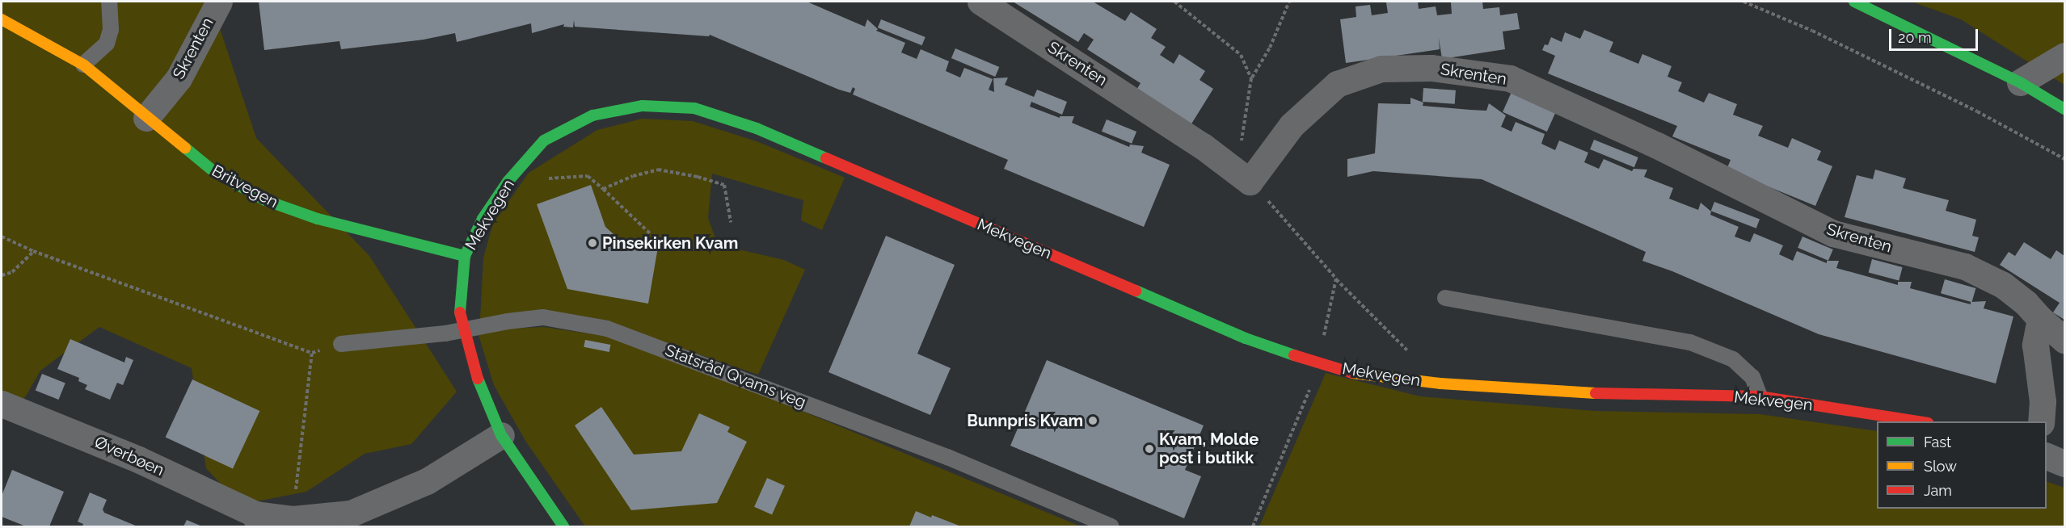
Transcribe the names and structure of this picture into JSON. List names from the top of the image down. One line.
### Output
{"streets":{"street":["Skrenten","Britvegen","Mekvegen","Øverbøen"],"lane":["Statsråd Qvams veg"]},"crossings":[["Skrenten","Britvegen"],["Britvegen","Mekvegen"],["Mekvegen","Øverbøen"]],"places":["Pinsekirken Kvam","Bunnpris Kvam","Kvam, Molde post i butikk"],"legend":["Fast","Slow","Jam"],"scale_bar":"20 m"}
